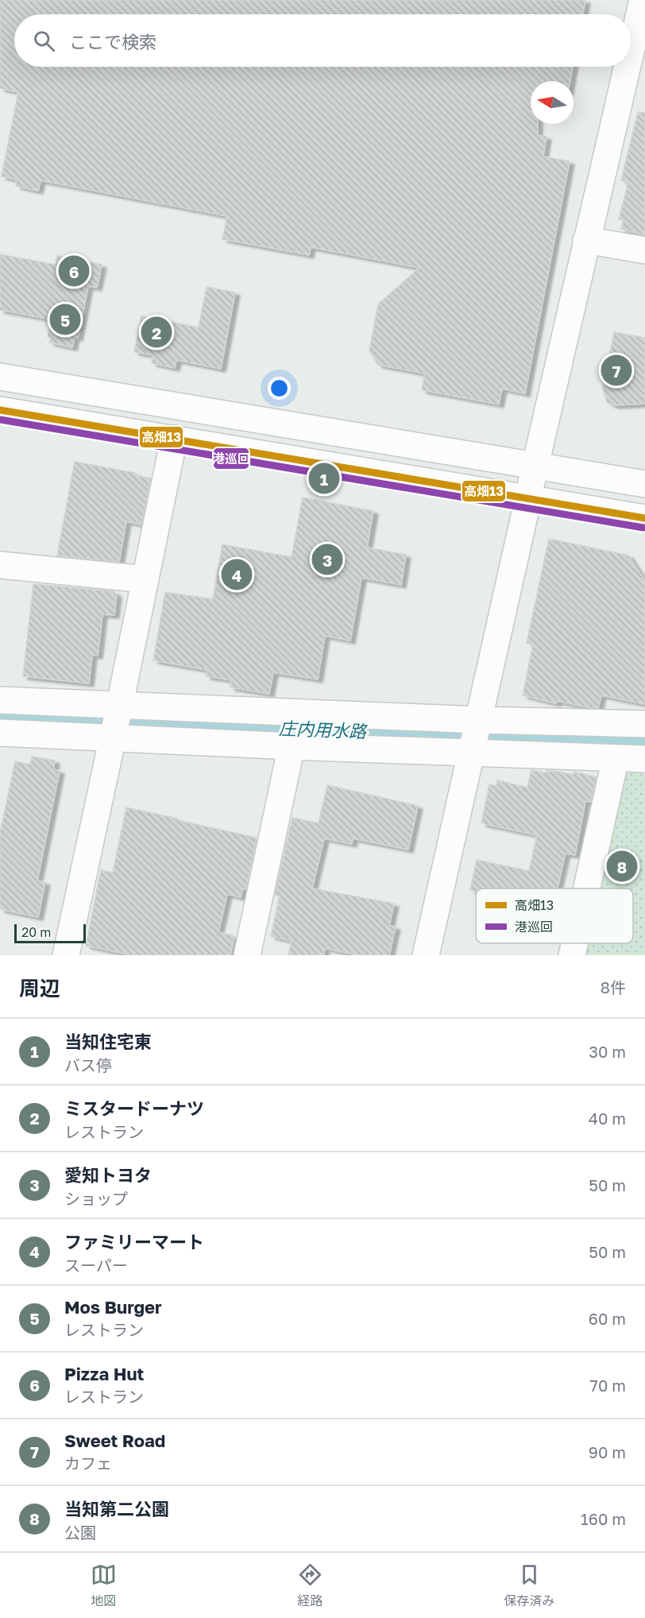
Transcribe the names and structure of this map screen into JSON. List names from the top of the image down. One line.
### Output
{"water":["庄内用水路"],"lines":["transit line 高畑13","transit line 港巡回"],"legend":["高畑13","港巡回"],"scale_bar":"20 m","north":"left","page":{"search":"ここで検索","pins":["6","5","2","7","1","3","4","8"],"scale":"20 m","heading":["周辺","8件"],"list":[{"mark":"1","name":"当知住宅東","note":"バス停","value":"30 m"},{"mark":"2","name":"ミスタードーナツ","note":"レストラン","value":"40 m"},{"mark":"3","name":"愛知トヨタ","note":"ショップ","value":"50 m"},{"mark":"4","name":"ファミリーマート","note":"スーパー","value":"50 m"},{"mark":"5","name":"Mos Burger","note":"レストラン","value":"60 m"},{"mark":"6","name":"Pizza Hut","note":"レストラン","value":"70 m"},{"mark":"7","name":"Sweet Road","note":"カフェ","value":"90 m"},{"mark":"8","name":"当知第二公園","note":"公園","value":"160 m"}],"nav":["地図","経路","保存済み"]}}
